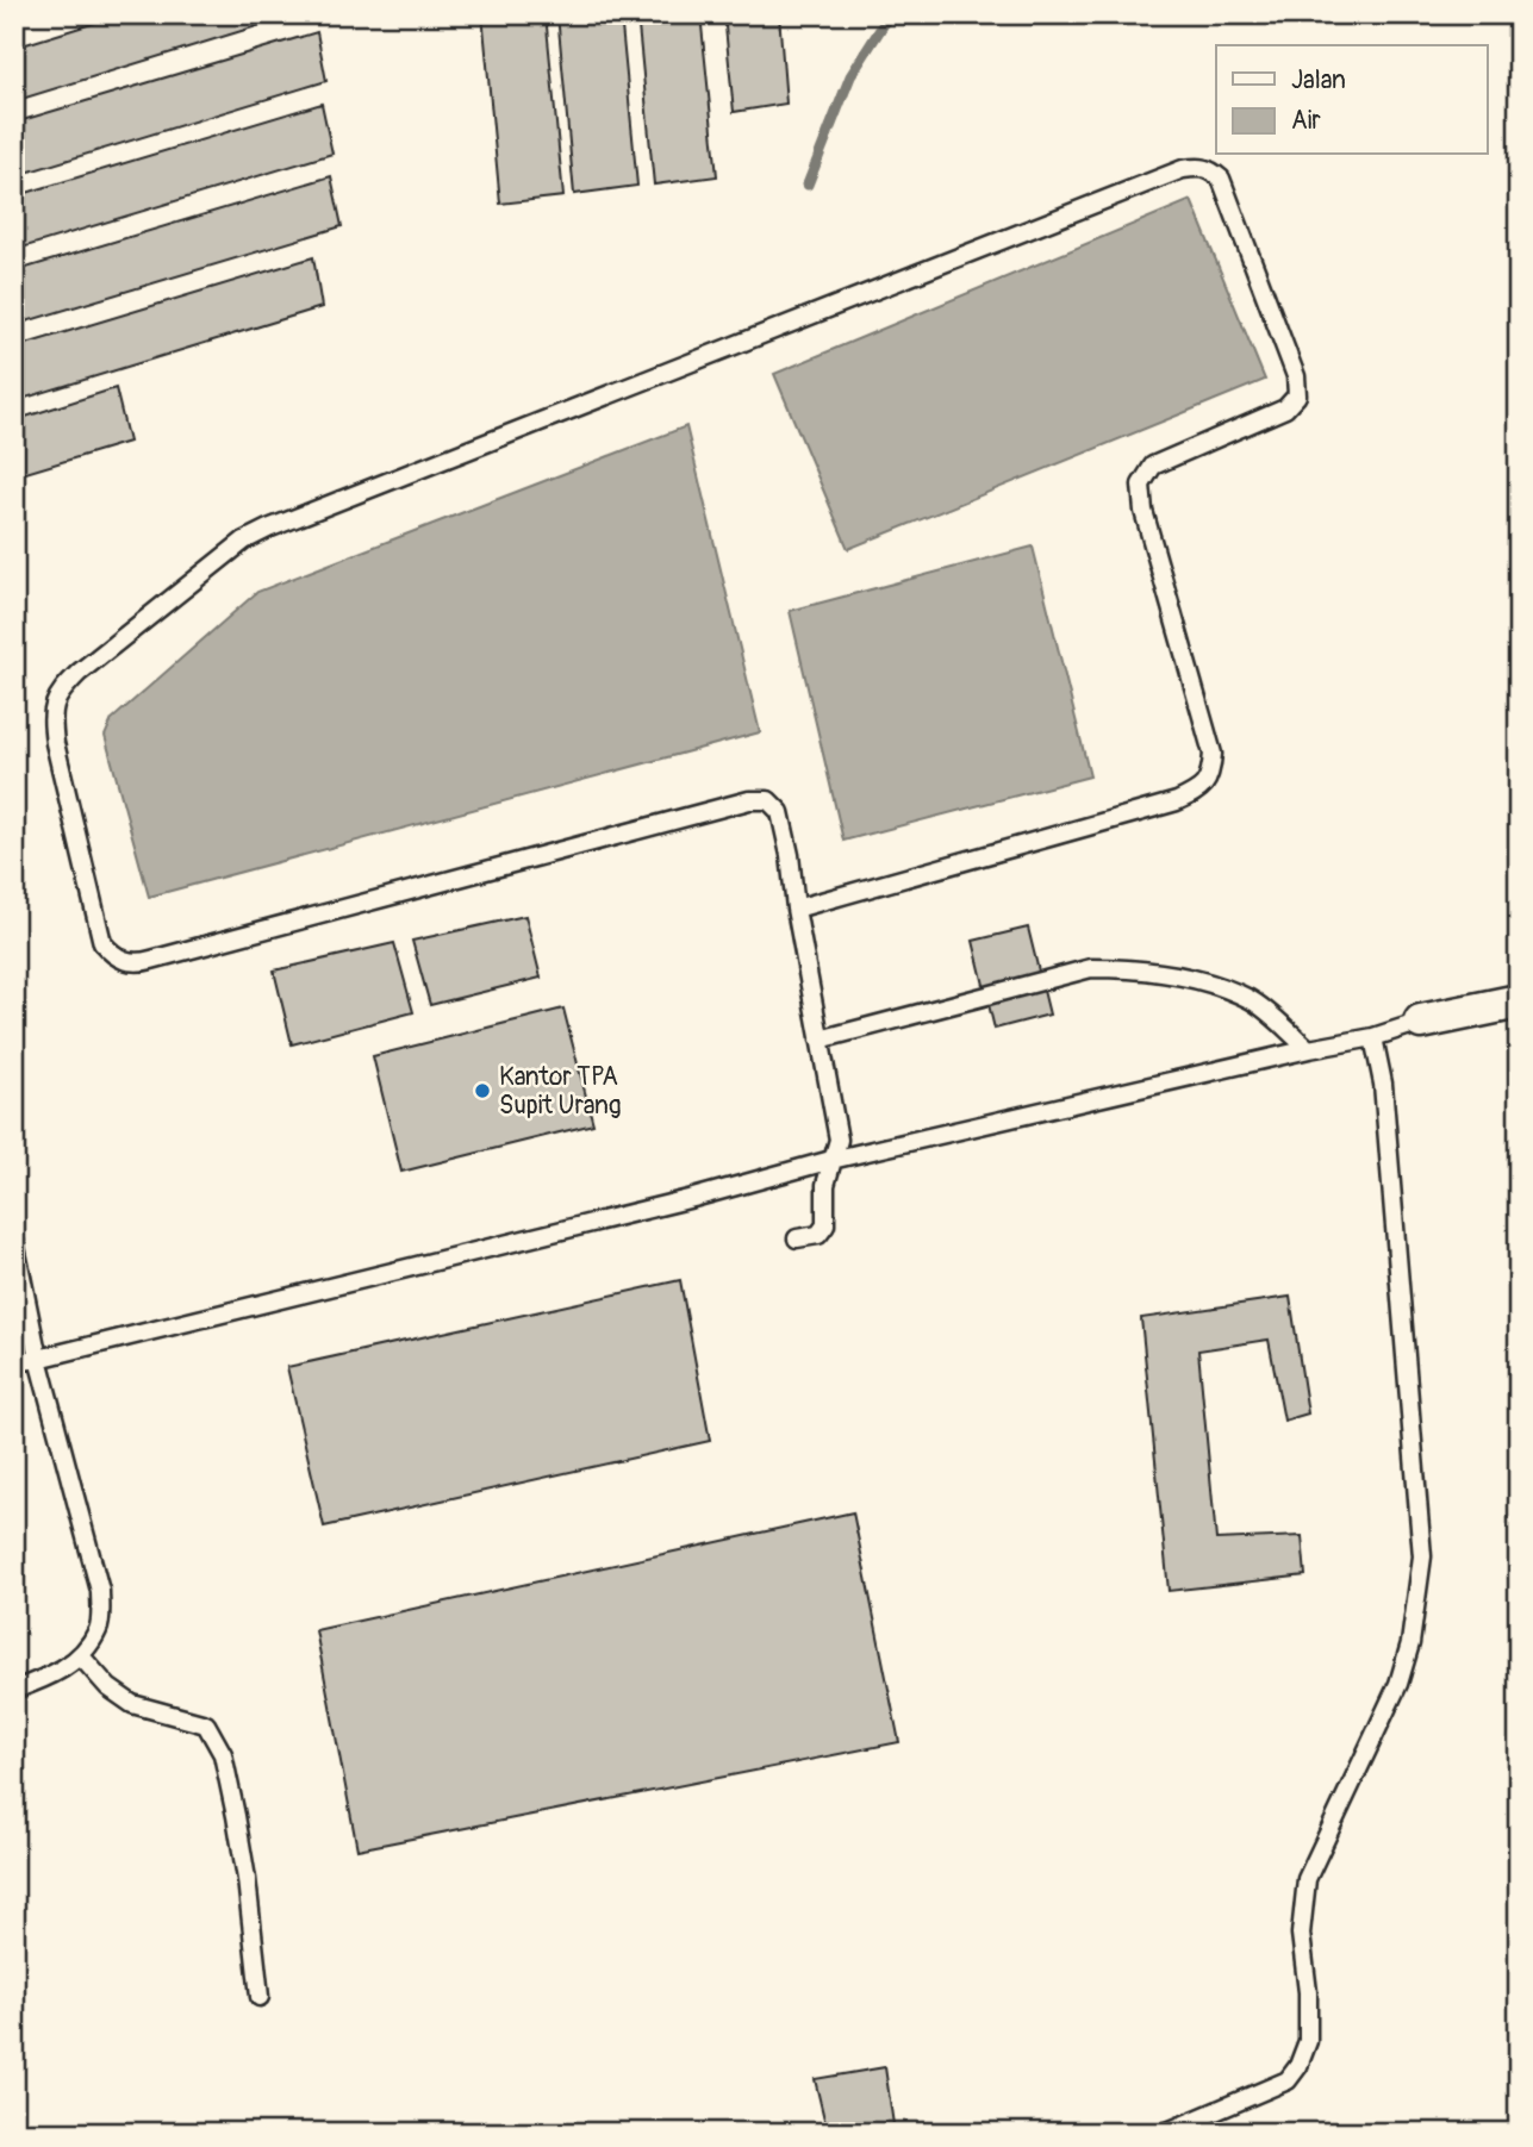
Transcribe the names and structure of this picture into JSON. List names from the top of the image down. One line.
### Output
{"places":["Kantor TPA Supit Urang"],"legend":["Jalan","Air"]}
